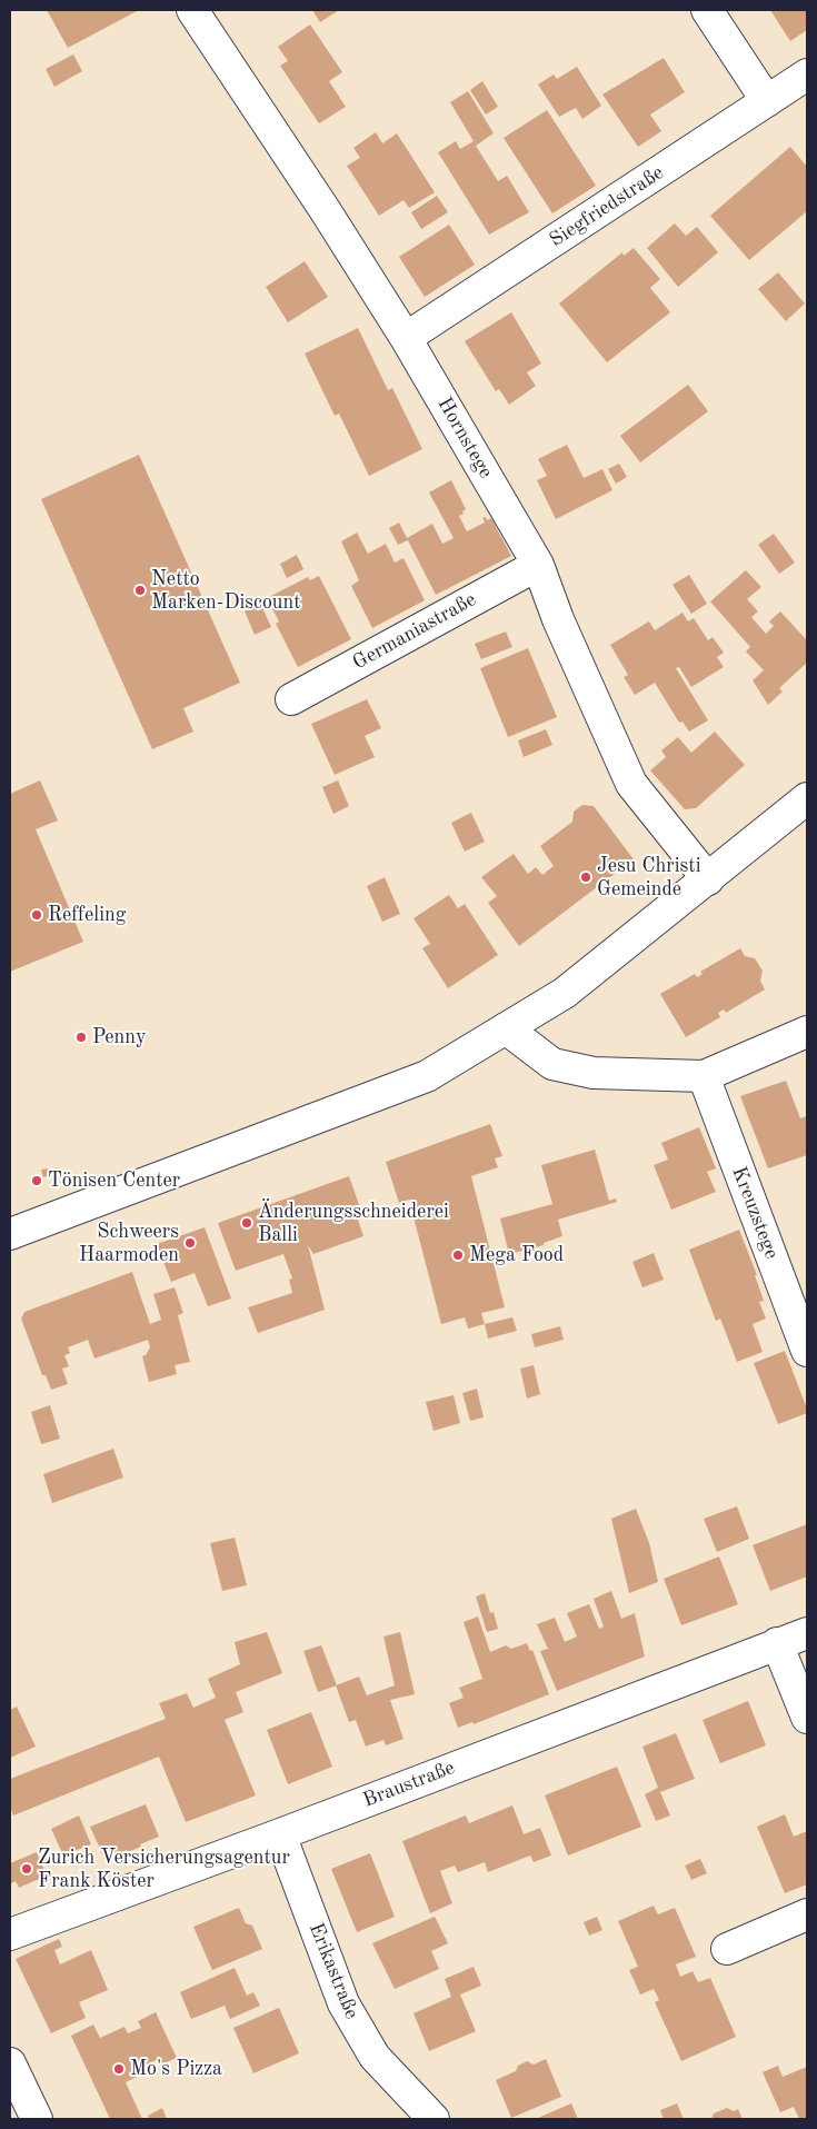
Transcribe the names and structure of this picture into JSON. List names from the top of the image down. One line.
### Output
{"streets":{"street":["Siegfriedstraße","Hornstege","Germaniastraße","Kreuzstege","Braustraße","Erikastraße"]},"crossings":[["Siegfriedstraße","Hornstege"],["Hornstege","Germaniastraße"],["Braustraße","Erikastraße"]],"places":["Netto Marken-Discount","Jesu Christi Gemeinde","Reffeling","Penny","Tönisen Center","Änderungsschneiderei Balli","Schweers Haarmoden","Mega Food","Zurich Versicherungsagentur Frank Köster","Mo's Pizza"]}
